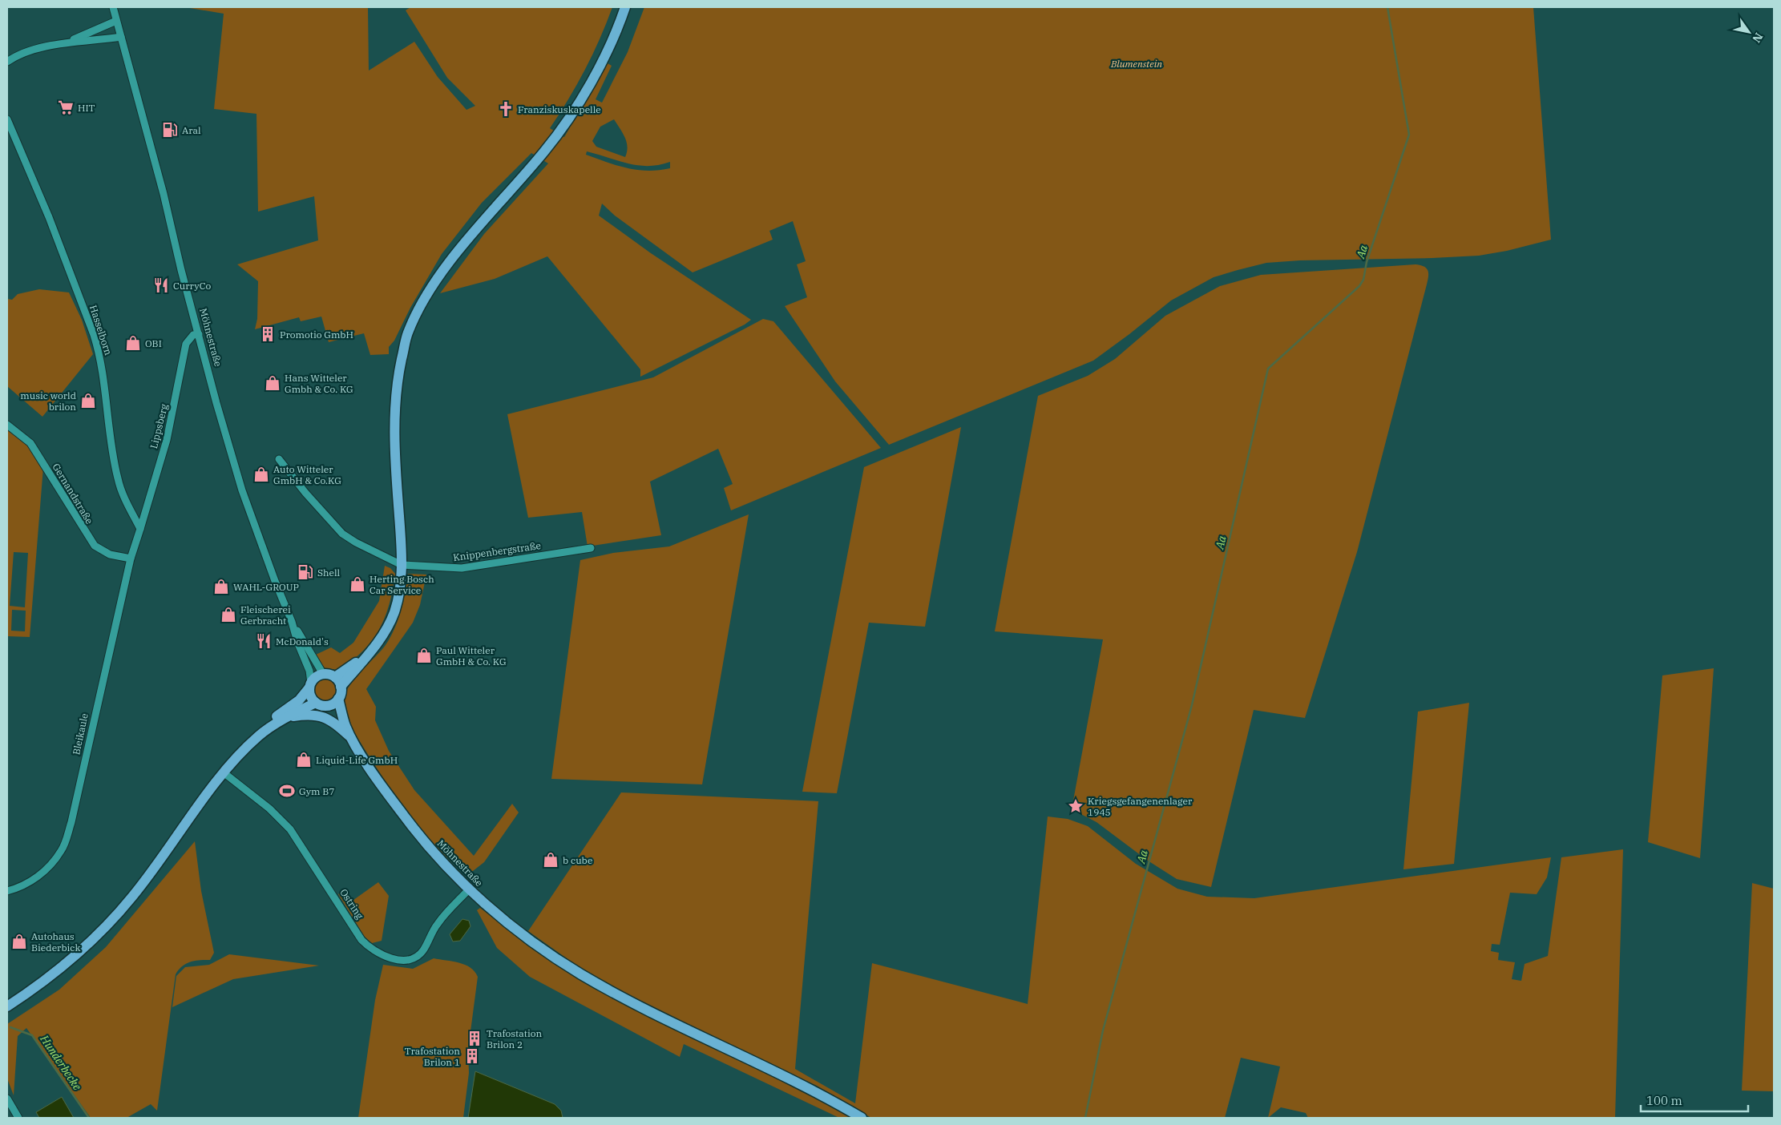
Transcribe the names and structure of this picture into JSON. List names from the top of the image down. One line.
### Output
{"streets":{"main road":["Möhnestraße"],"street":["Hasselborn","Lippsberg","Gernandstraße","Knippenbergstraße","Bleikaule","Ostring"]},"crossings":[["Hasselborn","Lippsberg"],["Möhnestraße","Lippsberg"],["Möhnestraße","Ostring"],["Gernandstraße","Bleikaule"]],"water":["Aa","Hunderbecke"],"parks":["Blumenstein"],"places":{"supermarket":["HIT"],"church":["Franziskuskapelle"],"fuel station":["Aral","Shell"],"restaurant":["CurryCo","McDonald's"],"building":["Promotio GmbH","Trafostation Brilon 2","Trafostation Brilon 1"],"shop":["OBI","Hans Witteler Gmbh & Co. KG","music world brilon","Auto Witteler GmbH & Co.KG","Herting Bosch Car Service","WAHL-GROUP","Fleischerei Gerbracht","Paul Witteler GmbH & Co. KG","Liquid-Life GmbH","b cube","Autohaus Biederbick"],"sports":["Gym B7"],"place":["Kriegsgefangenenlager 1945"]},"scale_bar":"100 m","north":"bottom right"}
